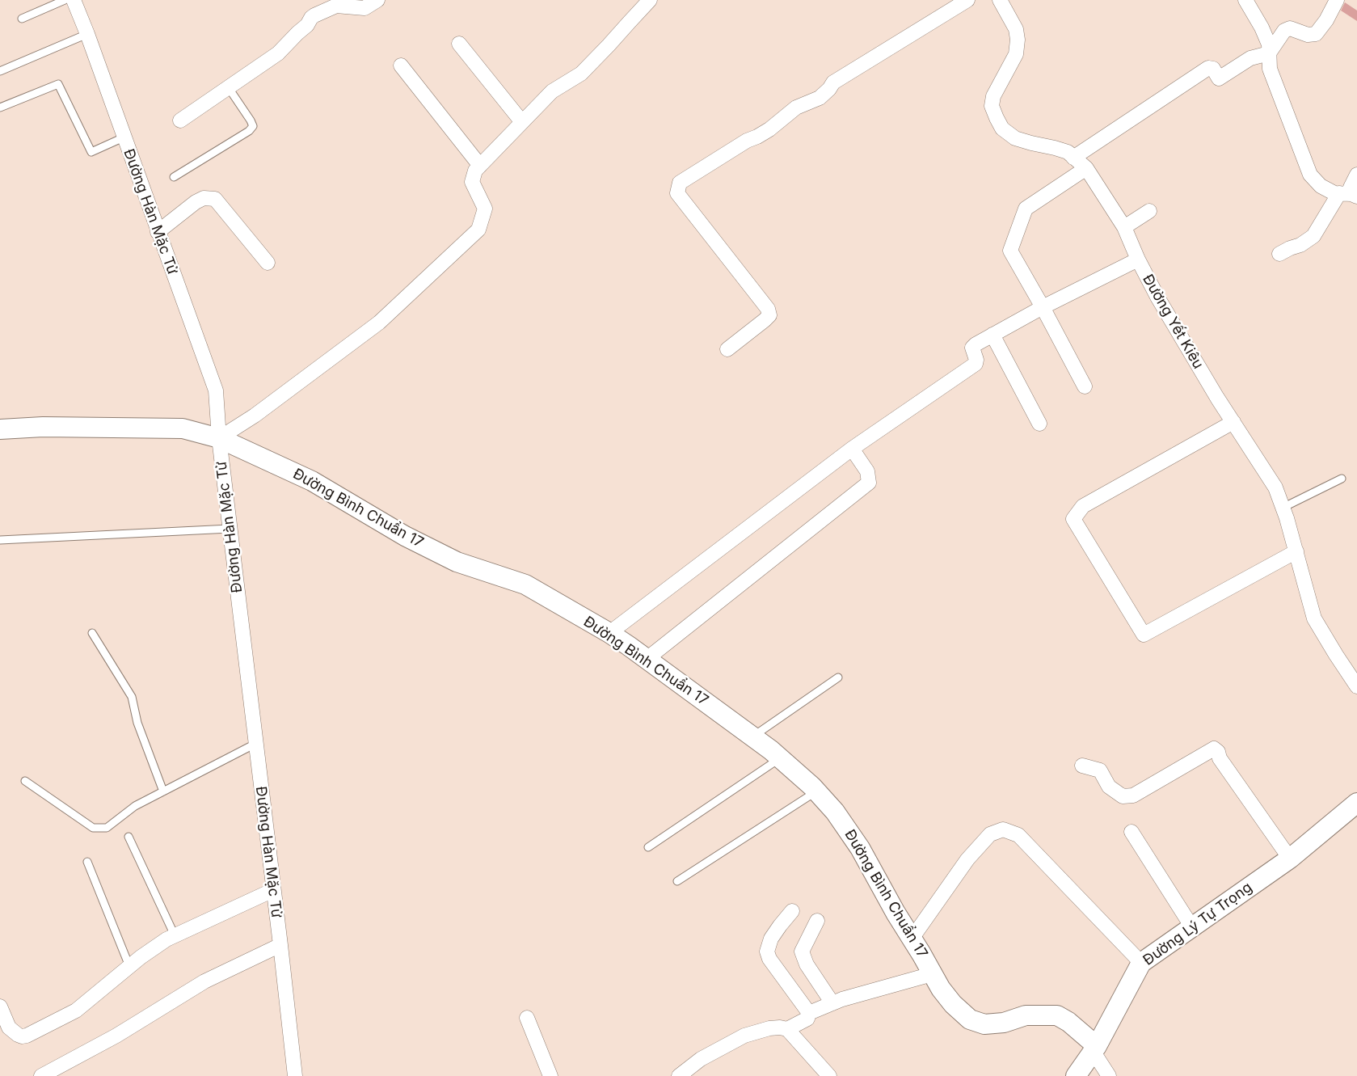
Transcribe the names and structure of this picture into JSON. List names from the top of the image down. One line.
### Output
{"streets":{"street":["Đường Hàn Mặc Tử","Đường Yết Kiêu","Đường Bình Chuẩn 17","Đường Lý Tự Trọng"]},"crossings":[["Đường Hàn Mặc Tử","Đường Bình Chuẩn 17"],["Đường Bình Chuẩn 17","Đường Lý Tự Trọng"]]}
